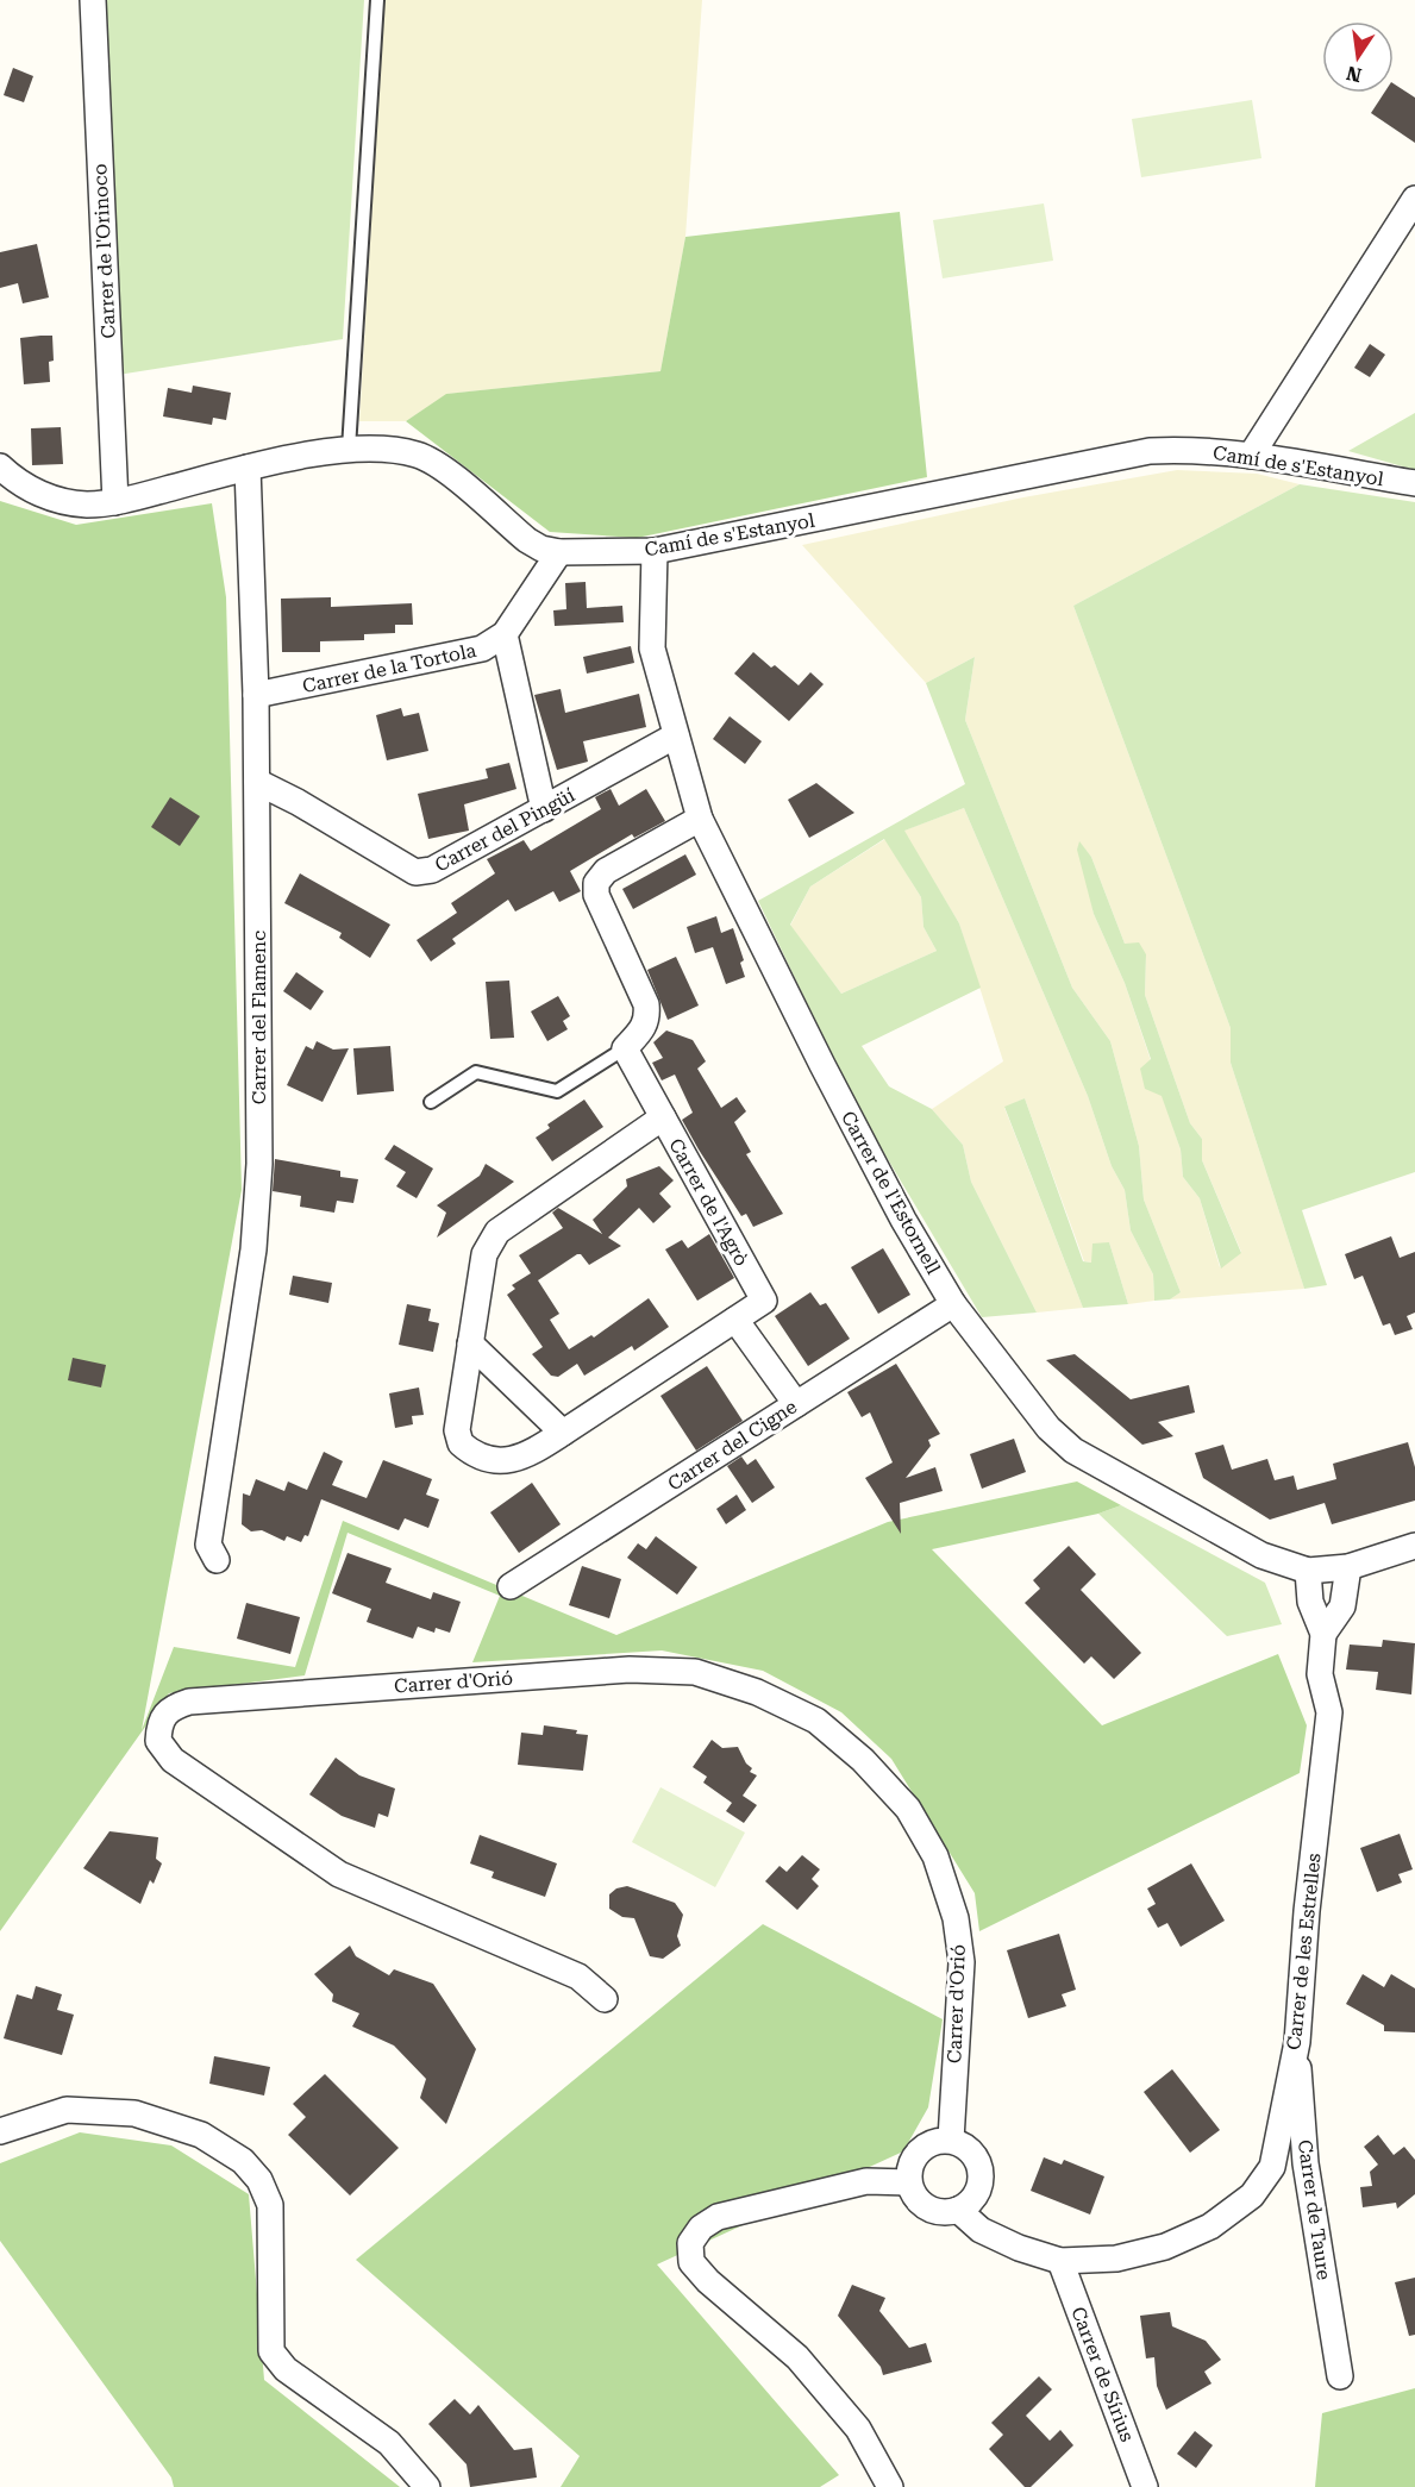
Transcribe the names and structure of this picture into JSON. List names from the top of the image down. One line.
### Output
{"streets":{"street":["Carrer de l'Orinoco","Camí de s'Estanyol","Carrer de la Tortola","Carrer del Pingüí","Carrer del Flamenc","Carrer de l'Estornell","Carrer de l'Agrò","Carrer del Cigne","Carrer d'Orió","Carrer de les Estrelles","Carrer de Taure","Carrer de Sírius"]},"crossings":[["Carrer de l'Orinoco","Camí de s'Estanyol"],["Camí de s'Estanyol","Carrer de la Tortola"],["Camí de s'Estanyol","Carrer del Flamenc"],["Camí de s'Estanyol","Carrer de l'Estornell"],["Carrer de la Tortola","Carrer del Flamenc"],["Carrer del Pingüí","Carrer del Flamenc"],["Carrer del Pingüí","Carrer de l'Estornell"],["Carrer de l'Estornell","Carrer del Cigne"],["Carrer de l'Estornell","Carrer de les Estrelles"],["Carrer d'Orió","Carrer de les Estrelles"],["Carrer de les Estrelles","Carrer de Taure"],["Carrer de les Estrelles","Carrer de Sírius"]],"north":"bottom"}
